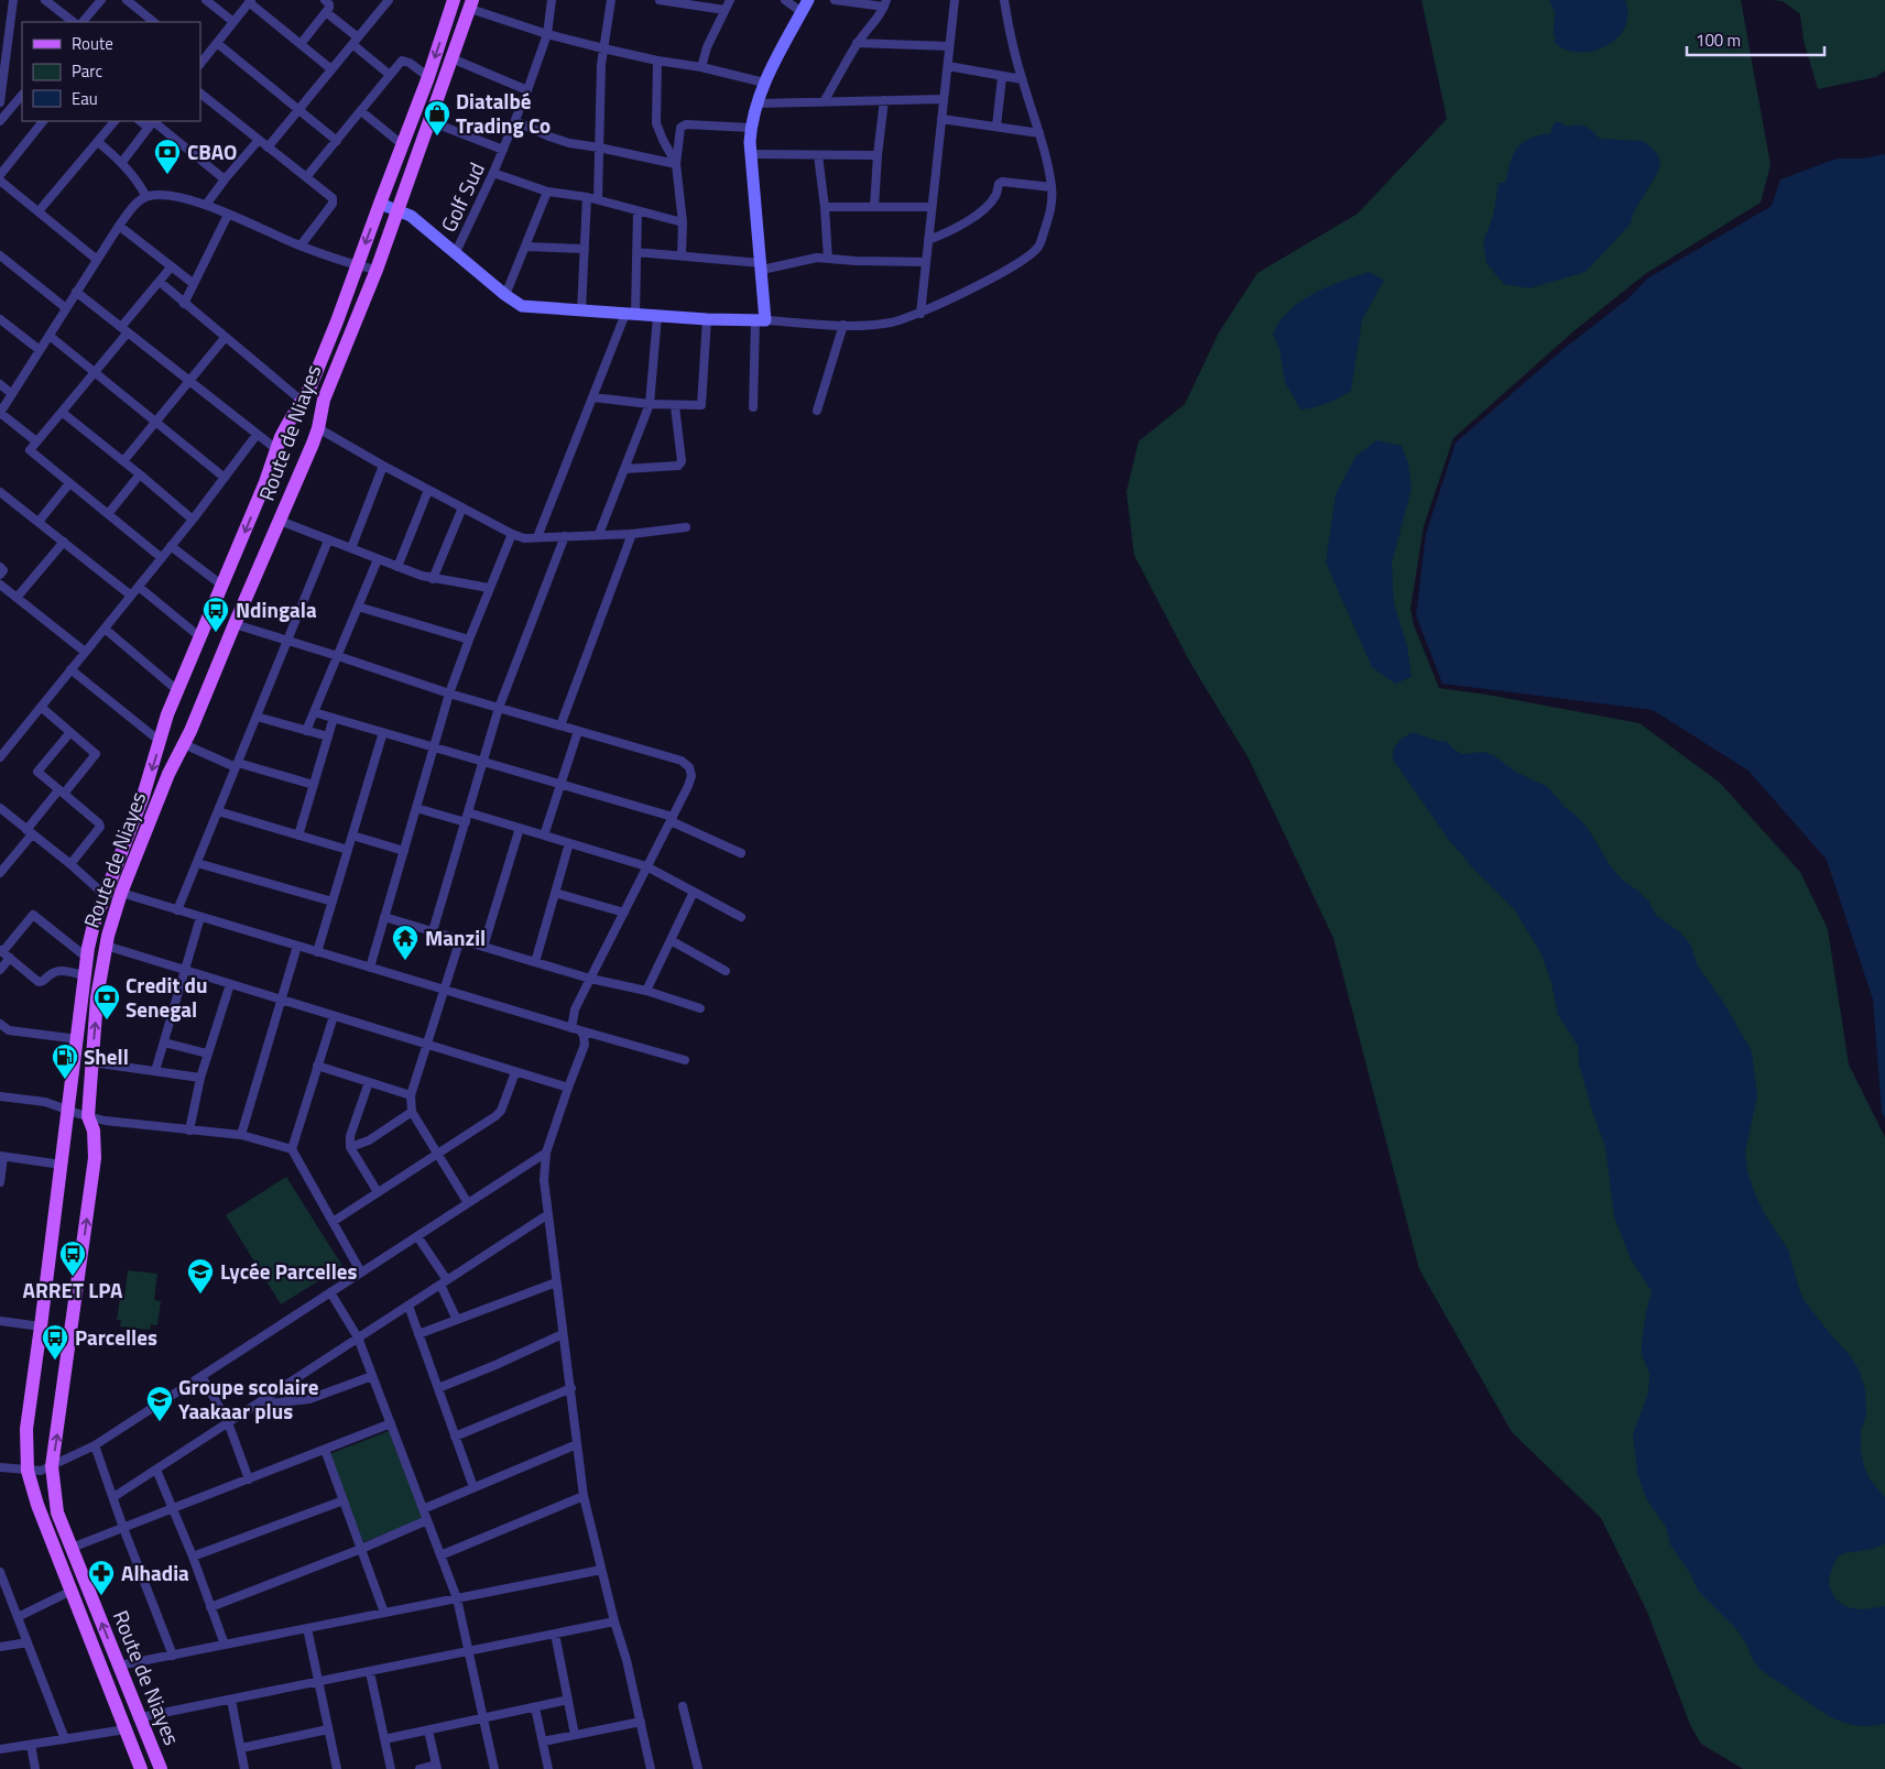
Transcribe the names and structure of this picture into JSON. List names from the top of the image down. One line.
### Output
{"streets":{"main road":["Route de Niayes"],"street":["Golf Sud"]},"places":{"shop":["Diatalbé Trading Co"],"bank":["CBAO","Credit du Senegal"],"bus stop":["Ndingala","ARRET LPA","Parcelles"],"temple":["Manzil"],"fuel station":["Shell"],"school or university":["Lycée Parcelles","Groupe scolaire Yaakaar plus"],"pharmacy":["Alhadia"]},"legend":["Route","Parc","Eau"],"scale_bar":"100 m"}
